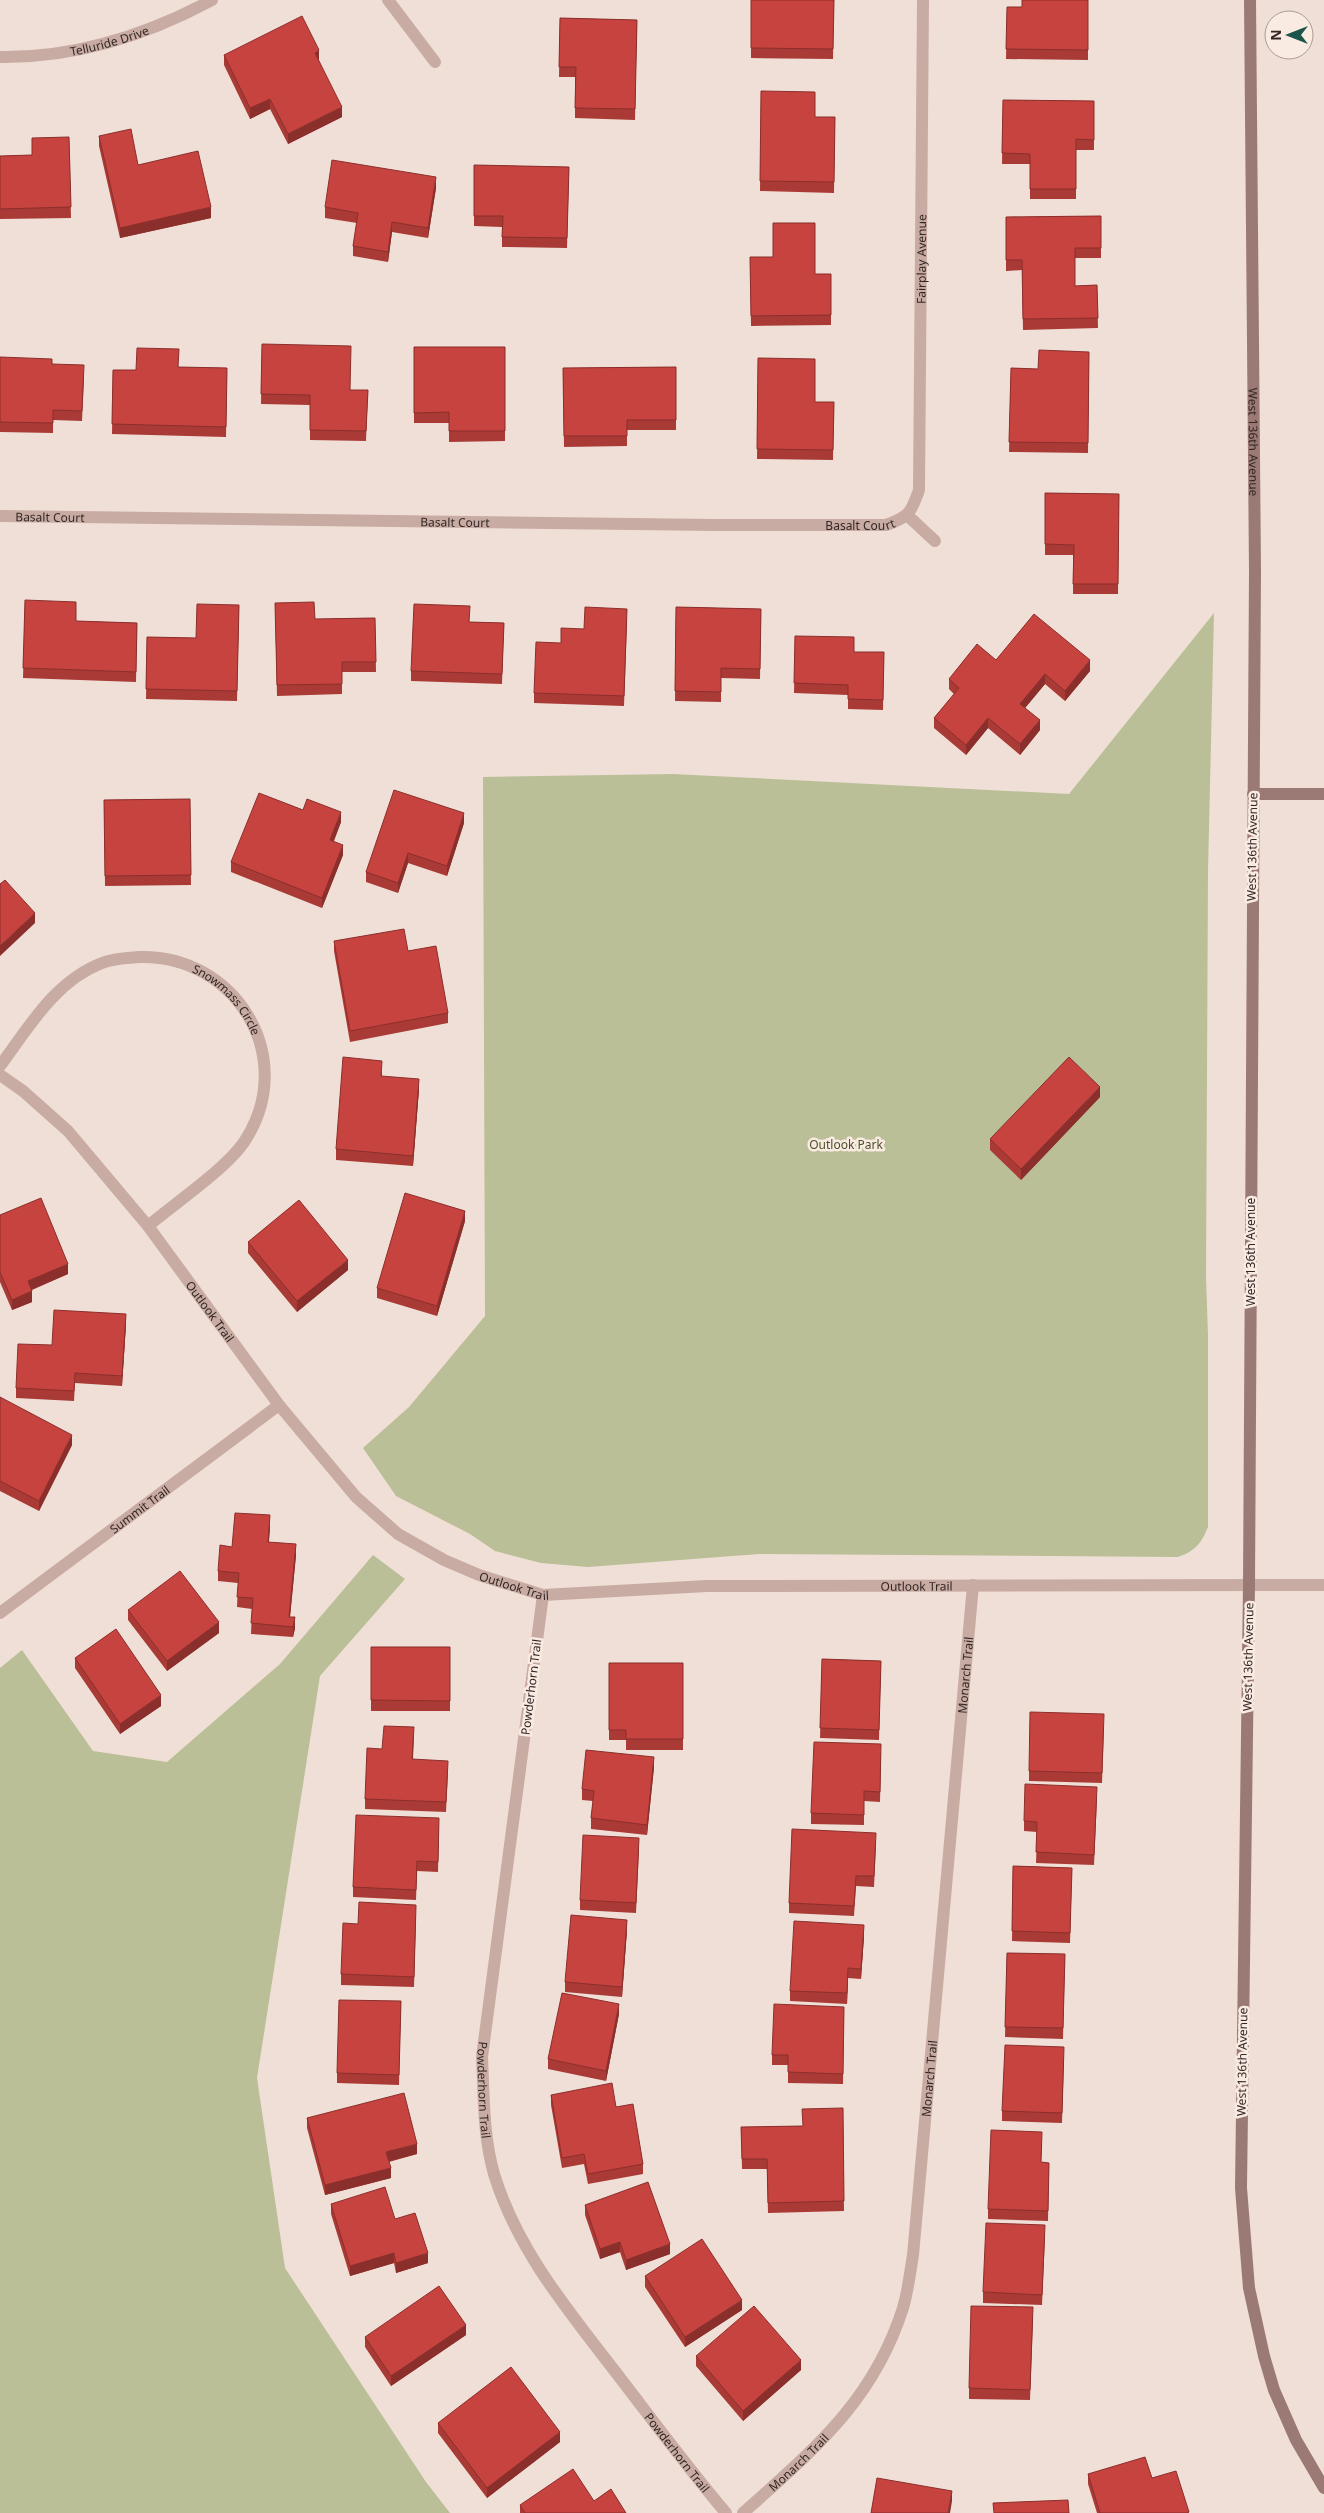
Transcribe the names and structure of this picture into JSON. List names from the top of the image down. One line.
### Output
{"streets":{"street":["Telluride Drive","Fairplay Avenue","West 136th Avenue","Basalt Court","Snowmass Circle","Outlook Trail","Summit Trail","Monarch Trail","Powderhorn Trail"]},"crossings":[["Fairplay Avenue","Basalt Court"],["West 136th Avenue","Outlook Trail"],["Snowmass Circle","Outlook Trail"],["Outlook Trail","Summit Trail"],["Outlook Trail","Monarch Trail"],["Outlook Trail","Powderhorn Trail"]],"parks":["Outlook Park"],"north":"left"}
